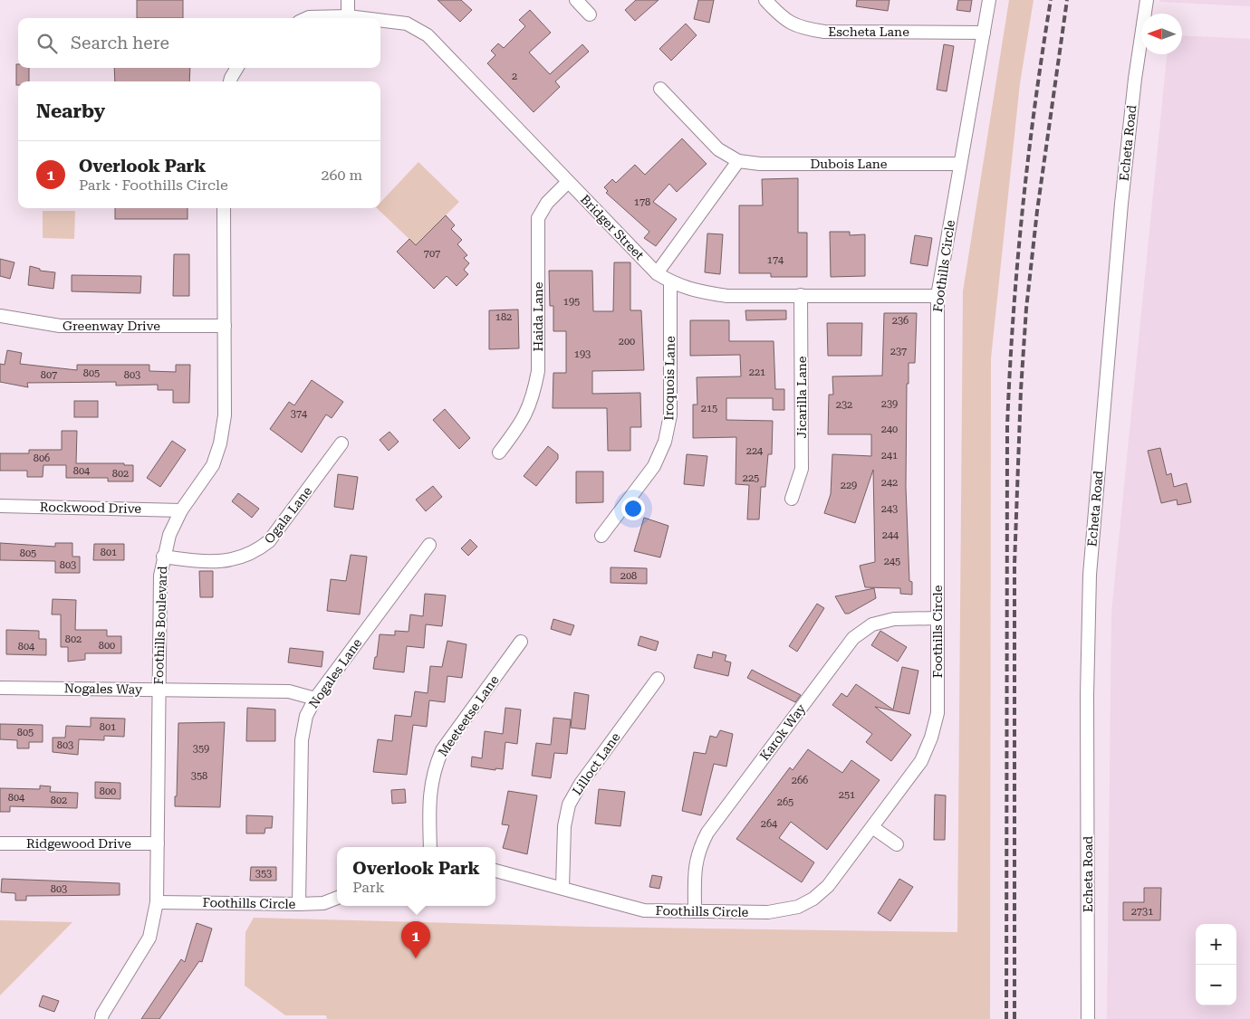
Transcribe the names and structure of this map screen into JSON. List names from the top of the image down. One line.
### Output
{"streets":{"street":["Escheta Lane","Echeta Road","Dubois Lane","Bridger Street","Foothills Circle","Haida Lane","Greenway Drive","Iroquois Lane","Jicarilla Lane","Rockwood Drive","Ogala Lane","Foothills Boulevard","Nogales Lane","Nogales Way","Meeteetse Lane","Karok Way","Lilloct Lane","Ridgewood Drive"]},"crossings":[["Escheta Lane","Foothills Circle"],["Dubois Lane","Foothills Circle"],["Bridger Street","Foothills Circle"],["Bridger Street","Haida Lane"],["Bridger Street","Iroquois Lane"],["Bridger Street","Jicarilla Lane"],["Foothills Circle","Foothills Boulevard"],["Foothills Circle","Nogales Lane"],["Foothills Circle","Karok Way"],["Foothills Circle","Lilloct Lane"],["Greenway Drive","Foothills Boulevard"],["Rockwood Drive","Foothills Boulevard"],["Ogala Lane","Foothills Boulevard"],["Foothills Boulevard","Nogales Way"],["Foothills Boulevard","Ridgewood Drive"],["Nogales Lane","Nogales Way"]],"house_numbers":["2","178","707","174","195","182","236","200","237","193","221","805","807","803","239","232","215","374","240","224","241","806","804","802","225","242","229","243","244","801","805","245","803","208","802","800","804","801","805","803","359","358","266","800","251","804","802","265","264","353","803","2731"],"north":"left","page":{"search":"Search here","heading":"Nearby","list":[{"mark":"1","name":"Overlook Park","note":"Park · Foothills Circle","value":"260 m"}],"popup":["Overlook Park","Park"],"pins":"1","map_buttons":["+","−"]}}
